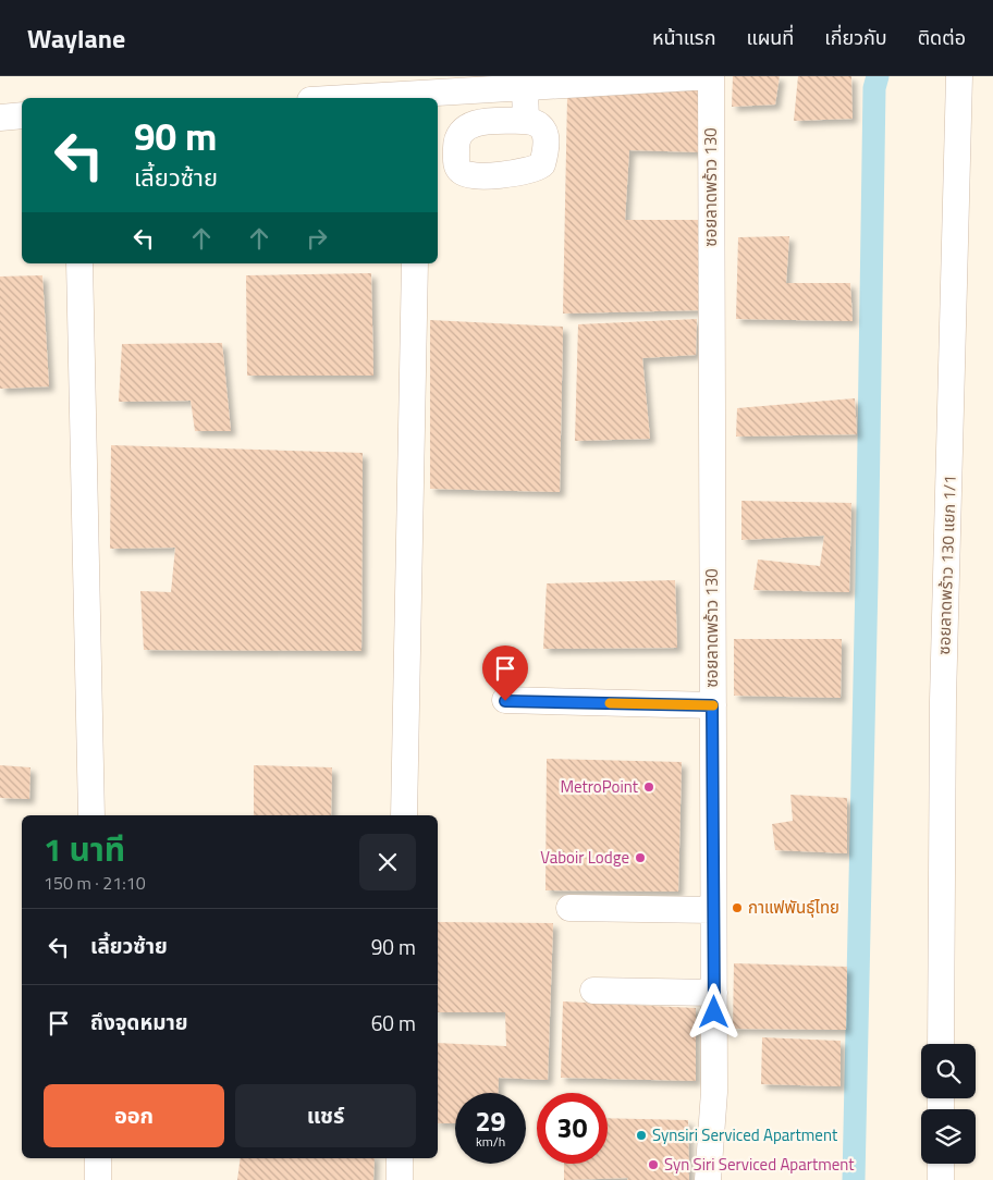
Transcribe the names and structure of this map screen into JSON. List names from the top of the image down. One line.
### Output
{"streets":{"street":["ซอยลาดพร้าว 130","ซอยลาดพร้าว 130 แยก 1/1"]},"places":["MetroPoint","Vaboir Lodge","กาแฟพันธุ์ไทย","Synsiri Serviced Apartment","Syn Siri Serviced Apartment"],"page":{"header":"Waylane","nav":["หน้าแรก","แผนที่","เกี่ยวกับ","ติดต่อ"],"turn":["90 m","เลี้ยวซ้าย"],"heading":["1 นาที","150 m · 21:10"],"list":[{"name":"เลี้ยวซ้าย","value":"90 m"},{"name":"ถึงจุดหมาย","value":"60 m"}],"buttons":["ออก","แชร์"],"speed":"29 km/h","limit":"30"}}
